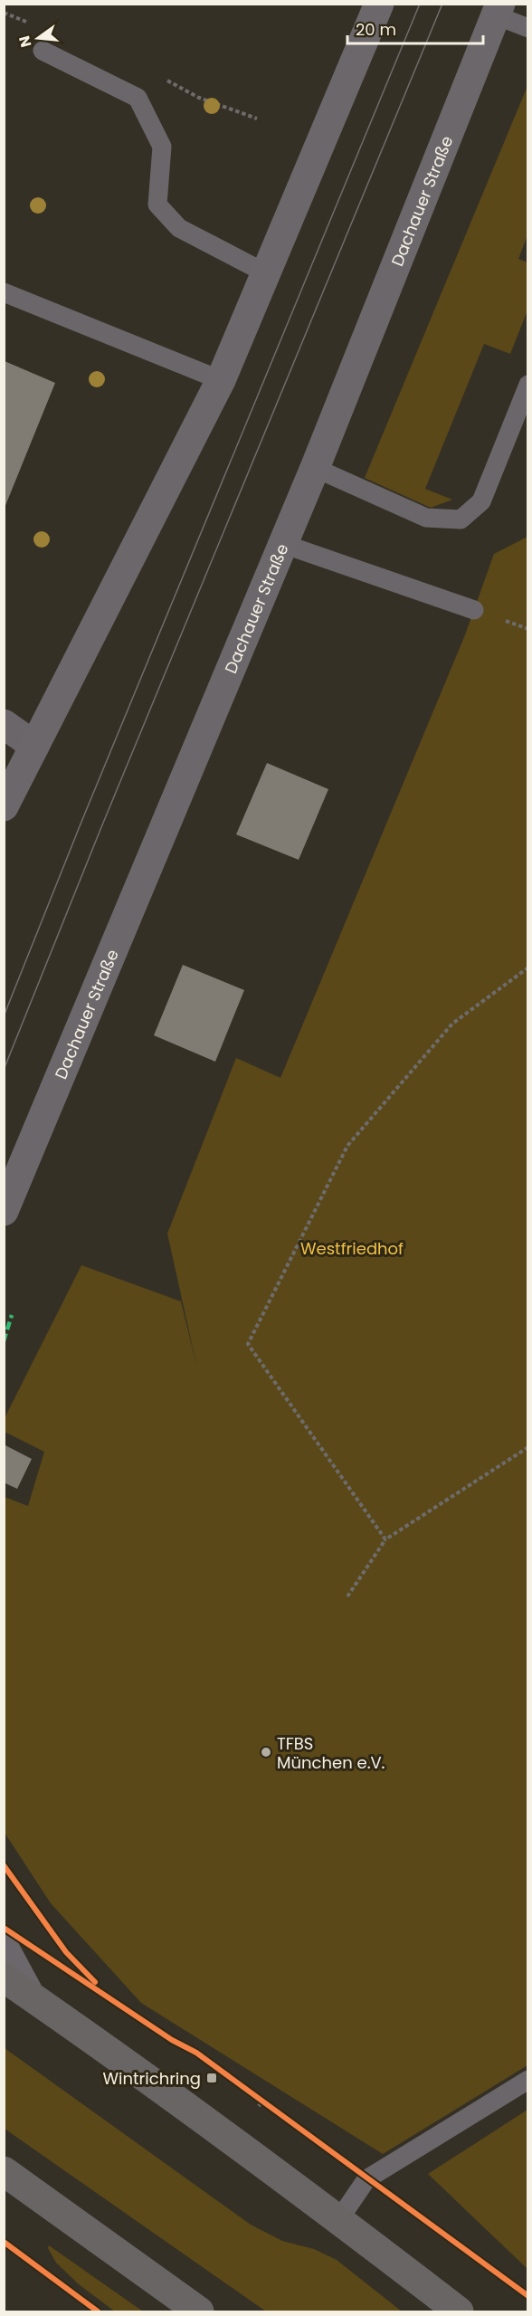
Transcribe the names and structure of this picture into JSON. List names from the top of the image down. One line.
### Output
{"streets":{"main road":["Dachauer Straße"]},"parks":["Westfriedhof"],"places":{"other":["TFBS München e.V."],"transit":["Wintrichring"]},"scale_bar":"20 m","north":"left"}
